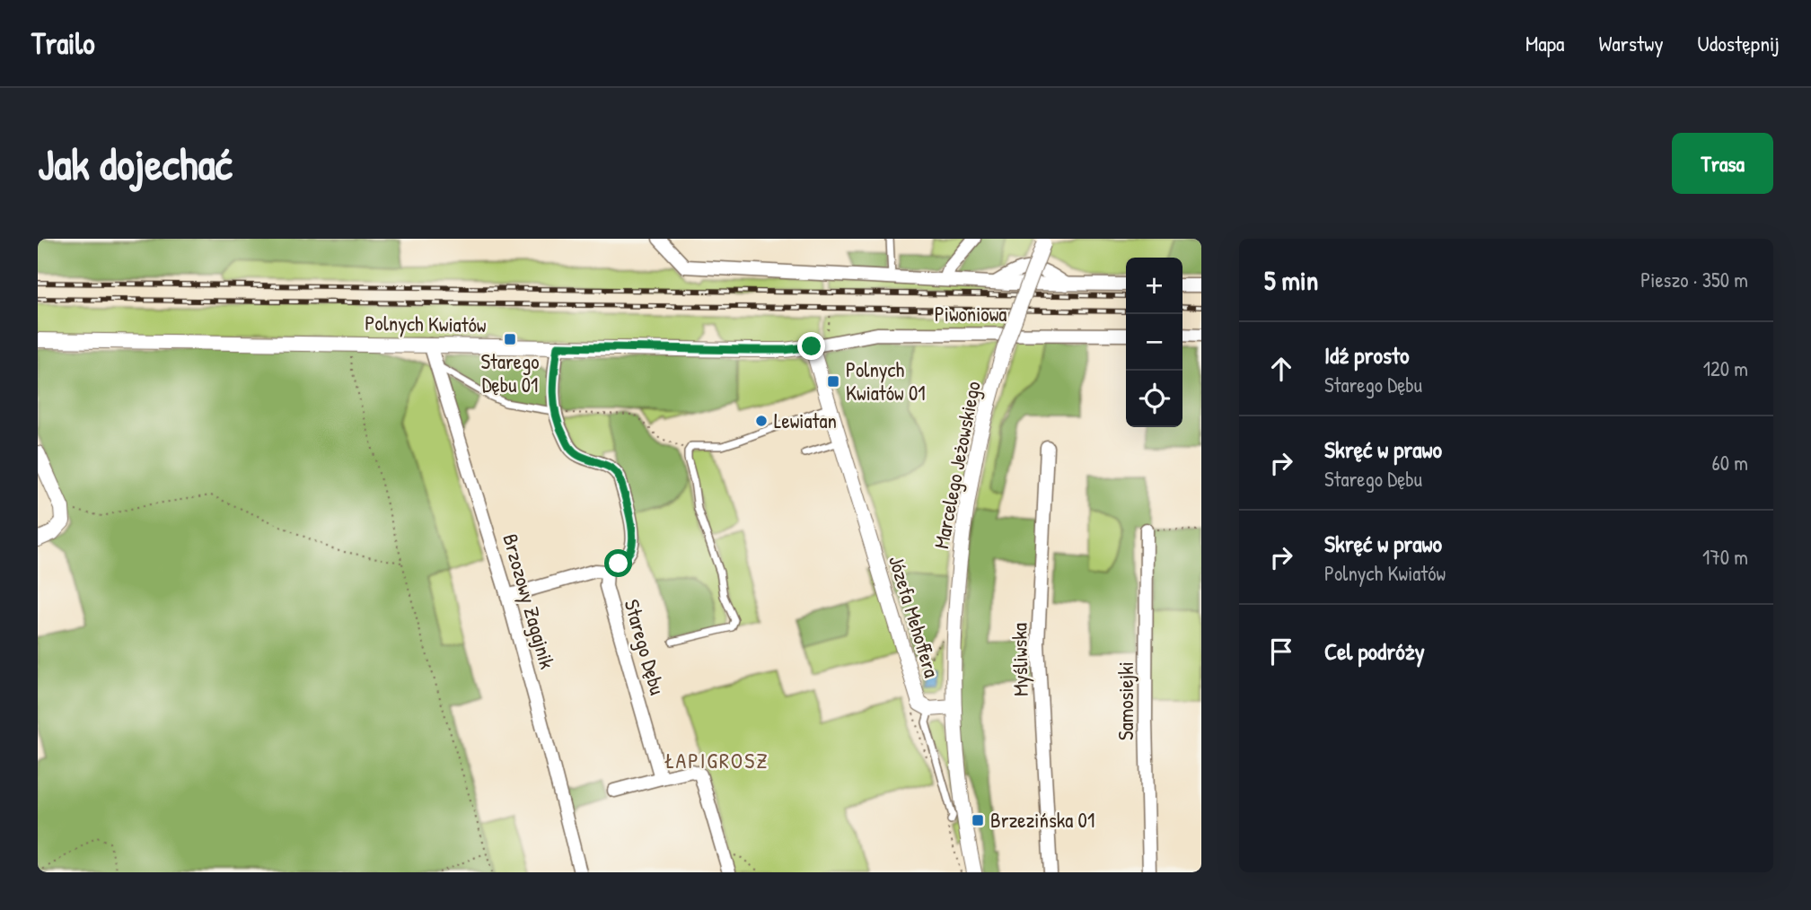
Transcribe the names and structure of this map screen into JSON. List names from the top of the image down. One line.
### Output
{"streets":{"street":["Piwoniowa","Polnych Kwiatów","Marcelego Jeżowskiego","Brzozowy Zagajnik","Józefa Mehoffera","Starego Dębu","Myśliwska","Samosiejki"]},"crossings":[["Piwoniowa","Polnych Kwiatów"],["Piwoniowa","Józefa Mehoffera"],["Polnych Kwiatów","Brzozowy Zagajnik"],["Polnych Kwiatów","Józefa Mehoffera"],["Marcelego Jeżowskiego","Józefa Mehoffera"]],"districts":["ŁAPIGROSZ"],"places":{"transit":["Starego Dębu 01","Polnych Kwiatów 01","Brzezińska 01"],"other":["Lewiatan"]},"page":{"header":"Trailo","nav":["Mapa","Warstwy","Udostępnij"],"buttons":"Trasa","title":"Jak dojechać","heading":["5 min","Pieszo · 350 m"],"map_buttons":["+","−"],"list":[["Idź prosto","Starego Dębu","120 m"],["Skręć w prawo","Starego Dębu","60 m"],["Skręć w prawo","Polnych Kwiatów","170 m"],"Cel podróży"]}}
